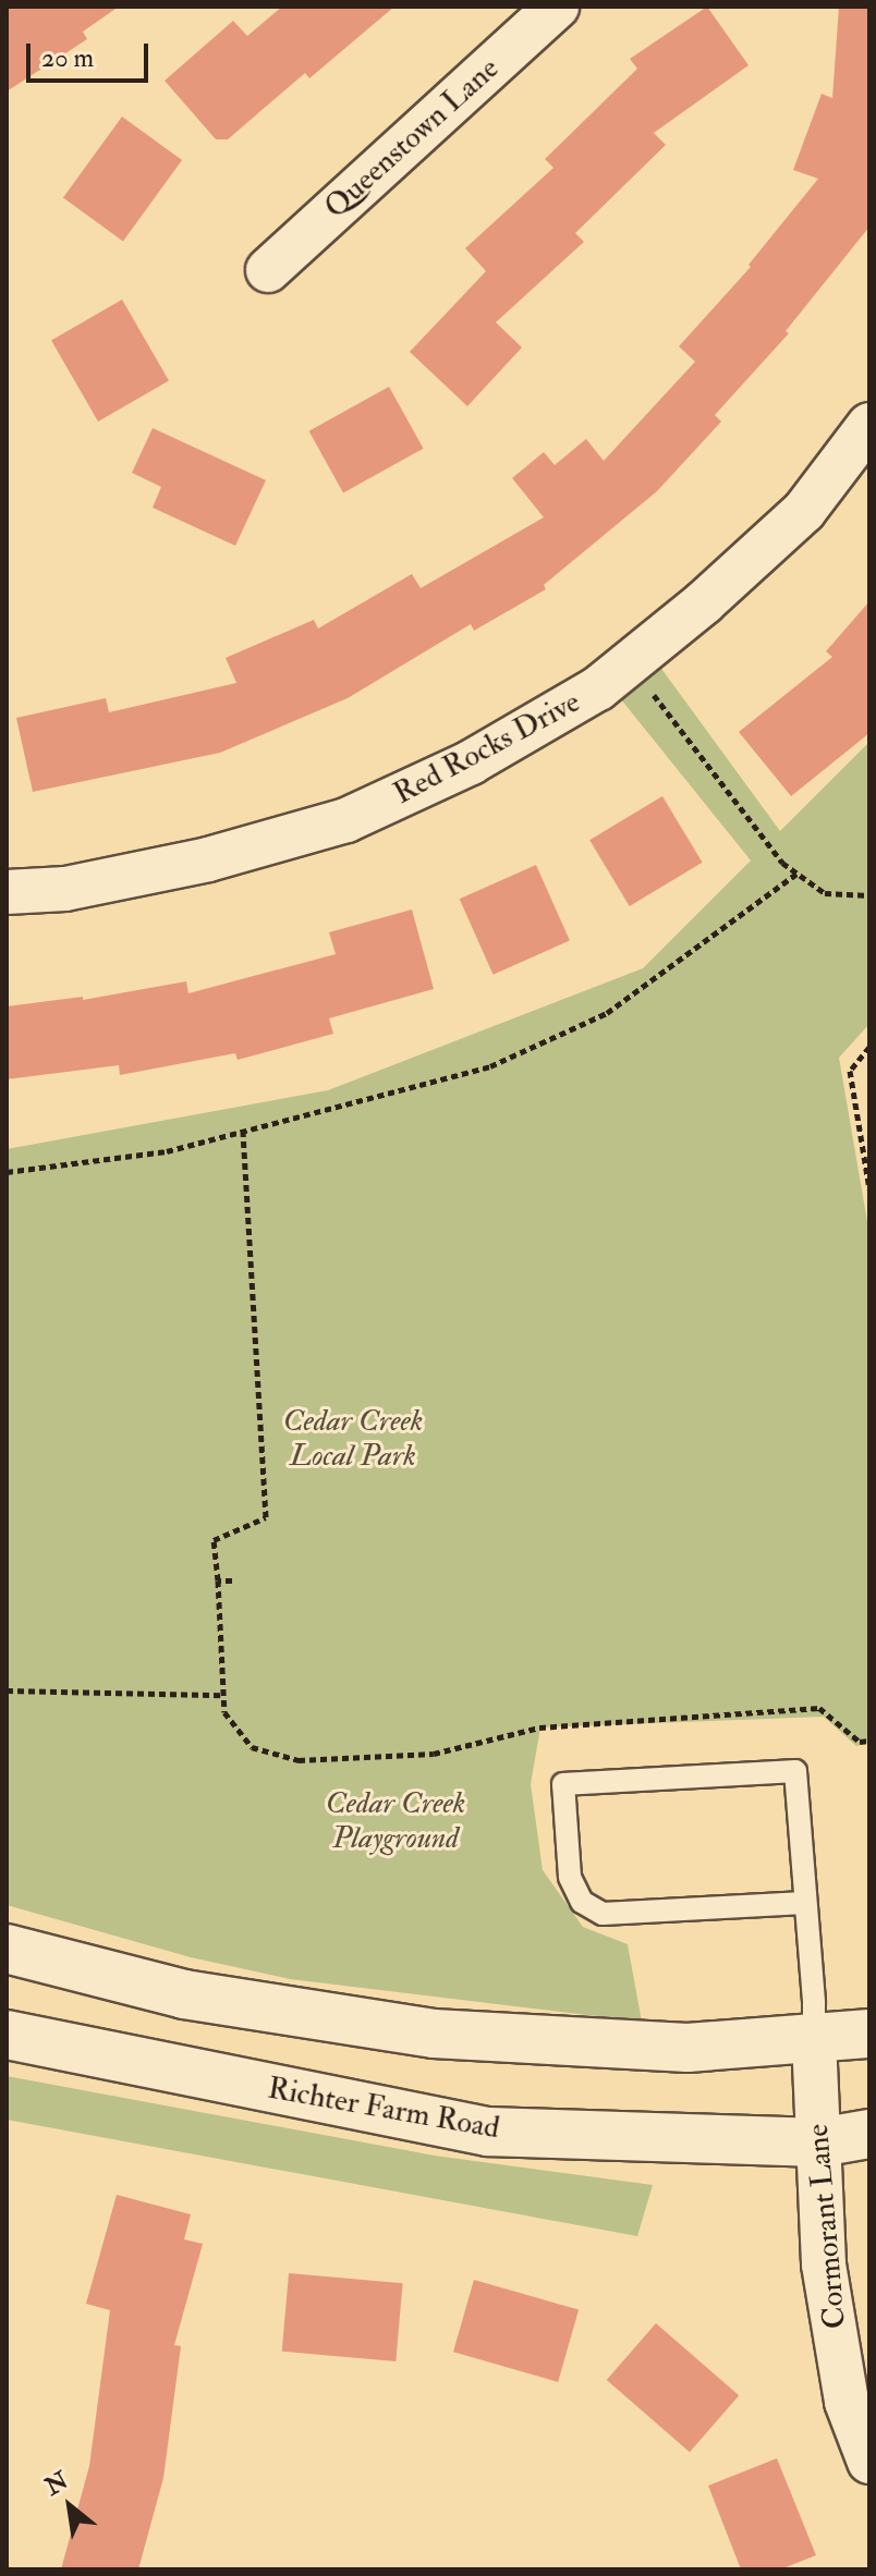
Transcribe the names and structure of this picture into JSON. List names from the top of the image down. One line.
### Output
{"streets":{"main road":["Richter Farm Road"],"street":["Queenstown Lane","Red Rocks Drive","Cormorant Lane"]},"crossings":[["Richter Farm Road","Cormorant Lane"]],"parks":["Cedar Creek Local Park","Cedar Creek Playground"],"scale_bar":"20 m","north":"top left"}
